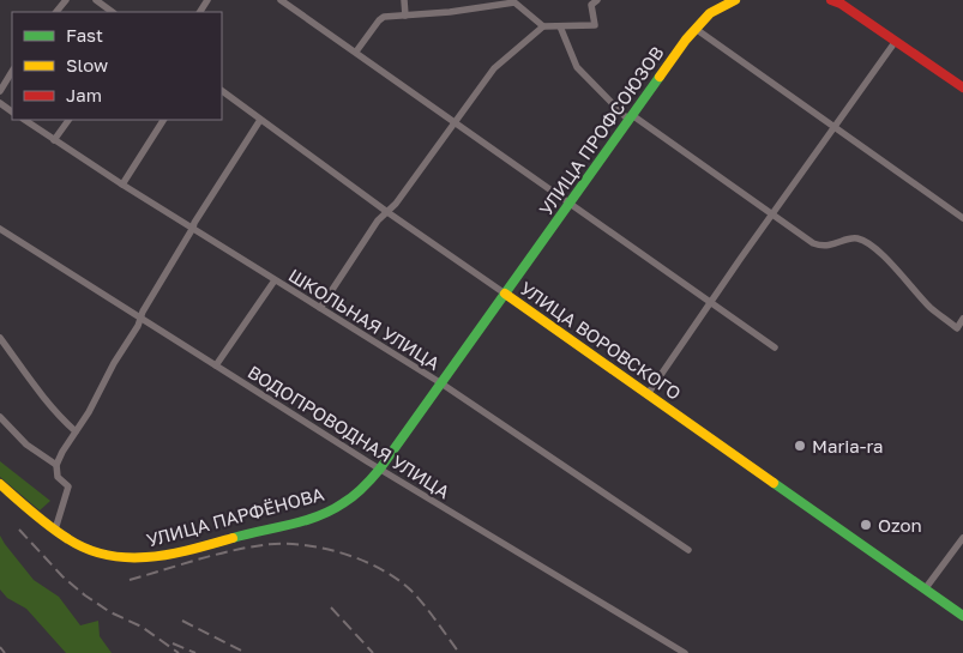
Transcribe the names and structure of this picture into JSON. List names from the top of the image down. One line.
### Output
{"streets":{"main road":["УЛИЦА ПРОФСОЮЗОВ","УЛИЦА ВОРОВСКОГО","УЛИЦА ПАРФЁНОВА"],"street":["ШКОЛЬНАЯ УЛИЦА","ВОДОПРОВОДНАЯ УЛИЦА"]},"crossings":[["УЛИЦА ПРОФСОЮЗОВ","УЛИЦА ВОРОВСКОГО"],["УЛИЦА ПРОФСОЮЗОВ","УЛИЦА ПАРФЁНОВА"],["ШКОЛЬНАЯ УЛИЦА","УЛИЦА ПАРФЁНОВА"],["УЛИЦА ВОРОВСКОГО","УЛИЦА ПАРФЁНОВА"],["ВОДОПРОВОДНАЯ УЛИЦА","УЛИЦА ПАРФЁНОВА"]],"places":["Maria-ra","Ozon"],"legend":["Fast","Slow","Jam"]}
